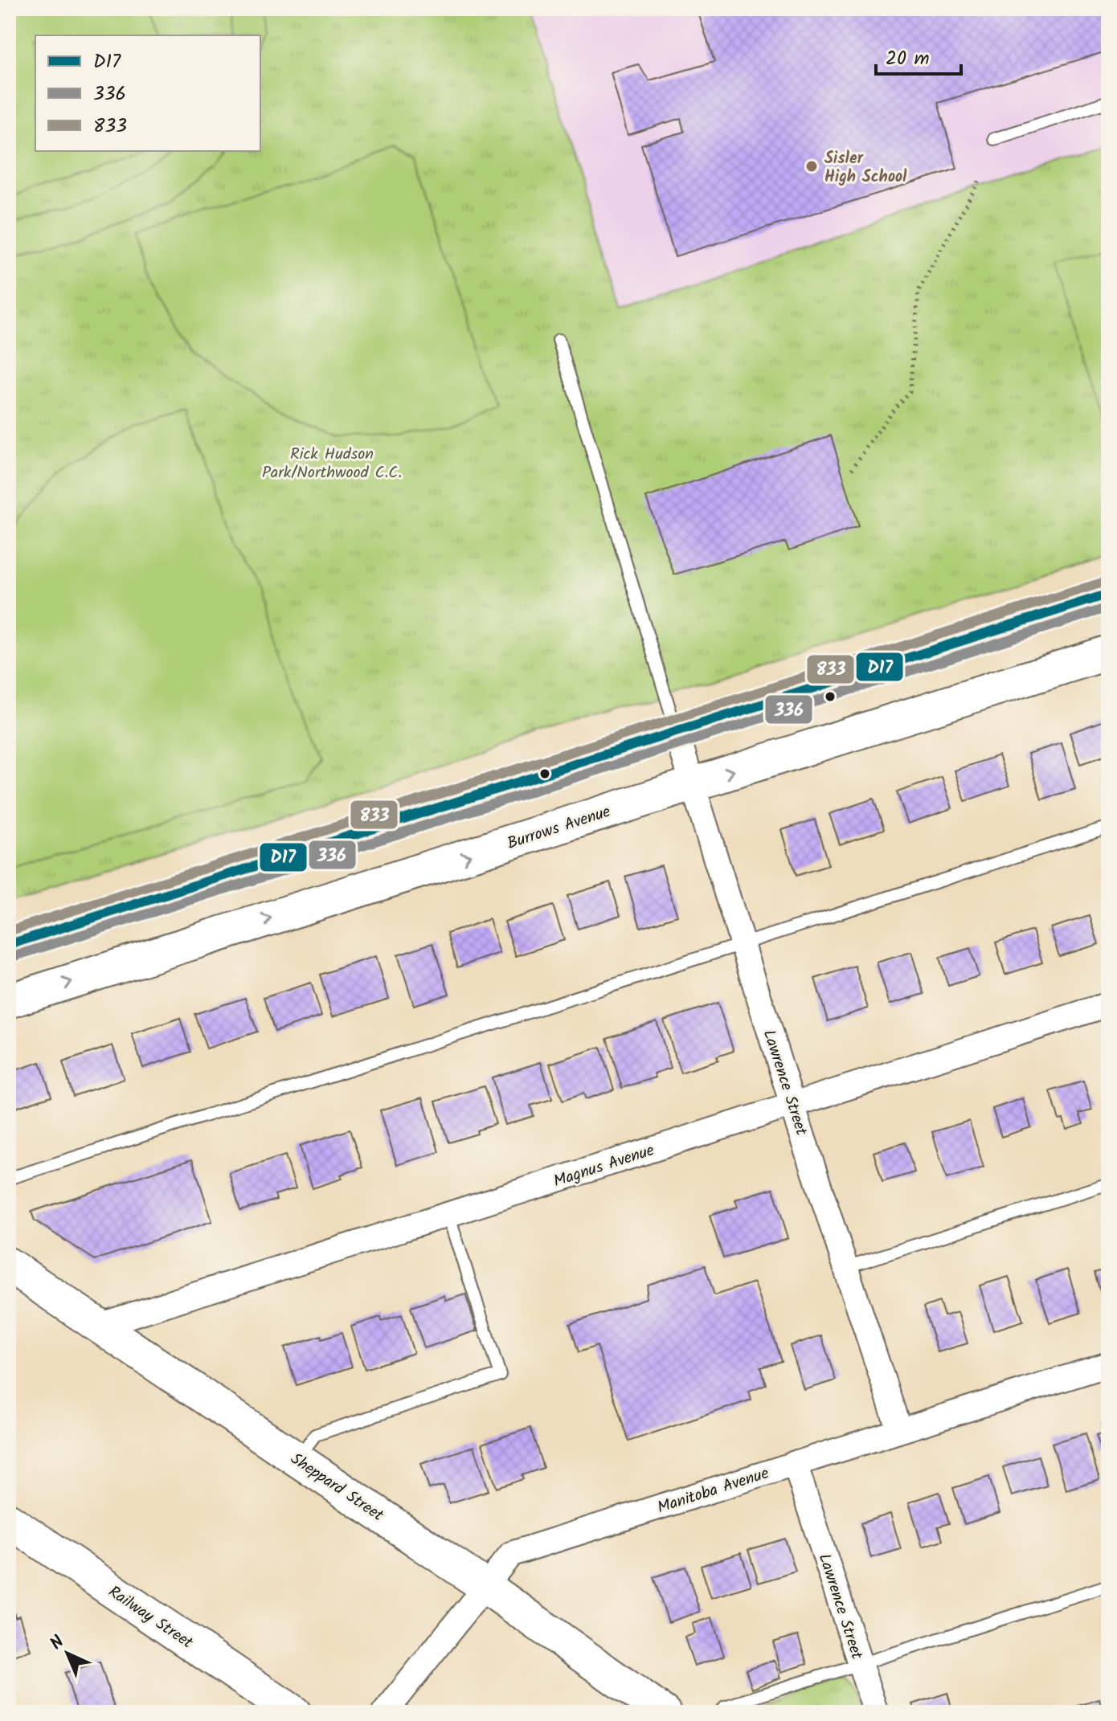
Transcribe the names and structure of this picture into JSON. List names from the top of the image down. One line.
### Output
{"streets":{"street":["Burrows Avenue","Lawrence Street","Magnus Avenue","Sheppard Street","Manitoba Avenue","Railway Street"]},"crossings":[["Burrows Avenue","Lawrence Street"],["Lawrence Street","Magnus Avenue"],["Lawrence Street","Manitoba Avenue"],["Magnus Avenue","Sheppard Street"],["Sheppard Street","Manitoba Avenue"]],"parks":["Rick Hudson Park/Northwood C.C."],"places":["Sisler High School"],"lines":["transit line 833","transit line D17","transit line 336"],"legend":["D17","336","833"],"scale_bar":"20 m","north":"top left"}
